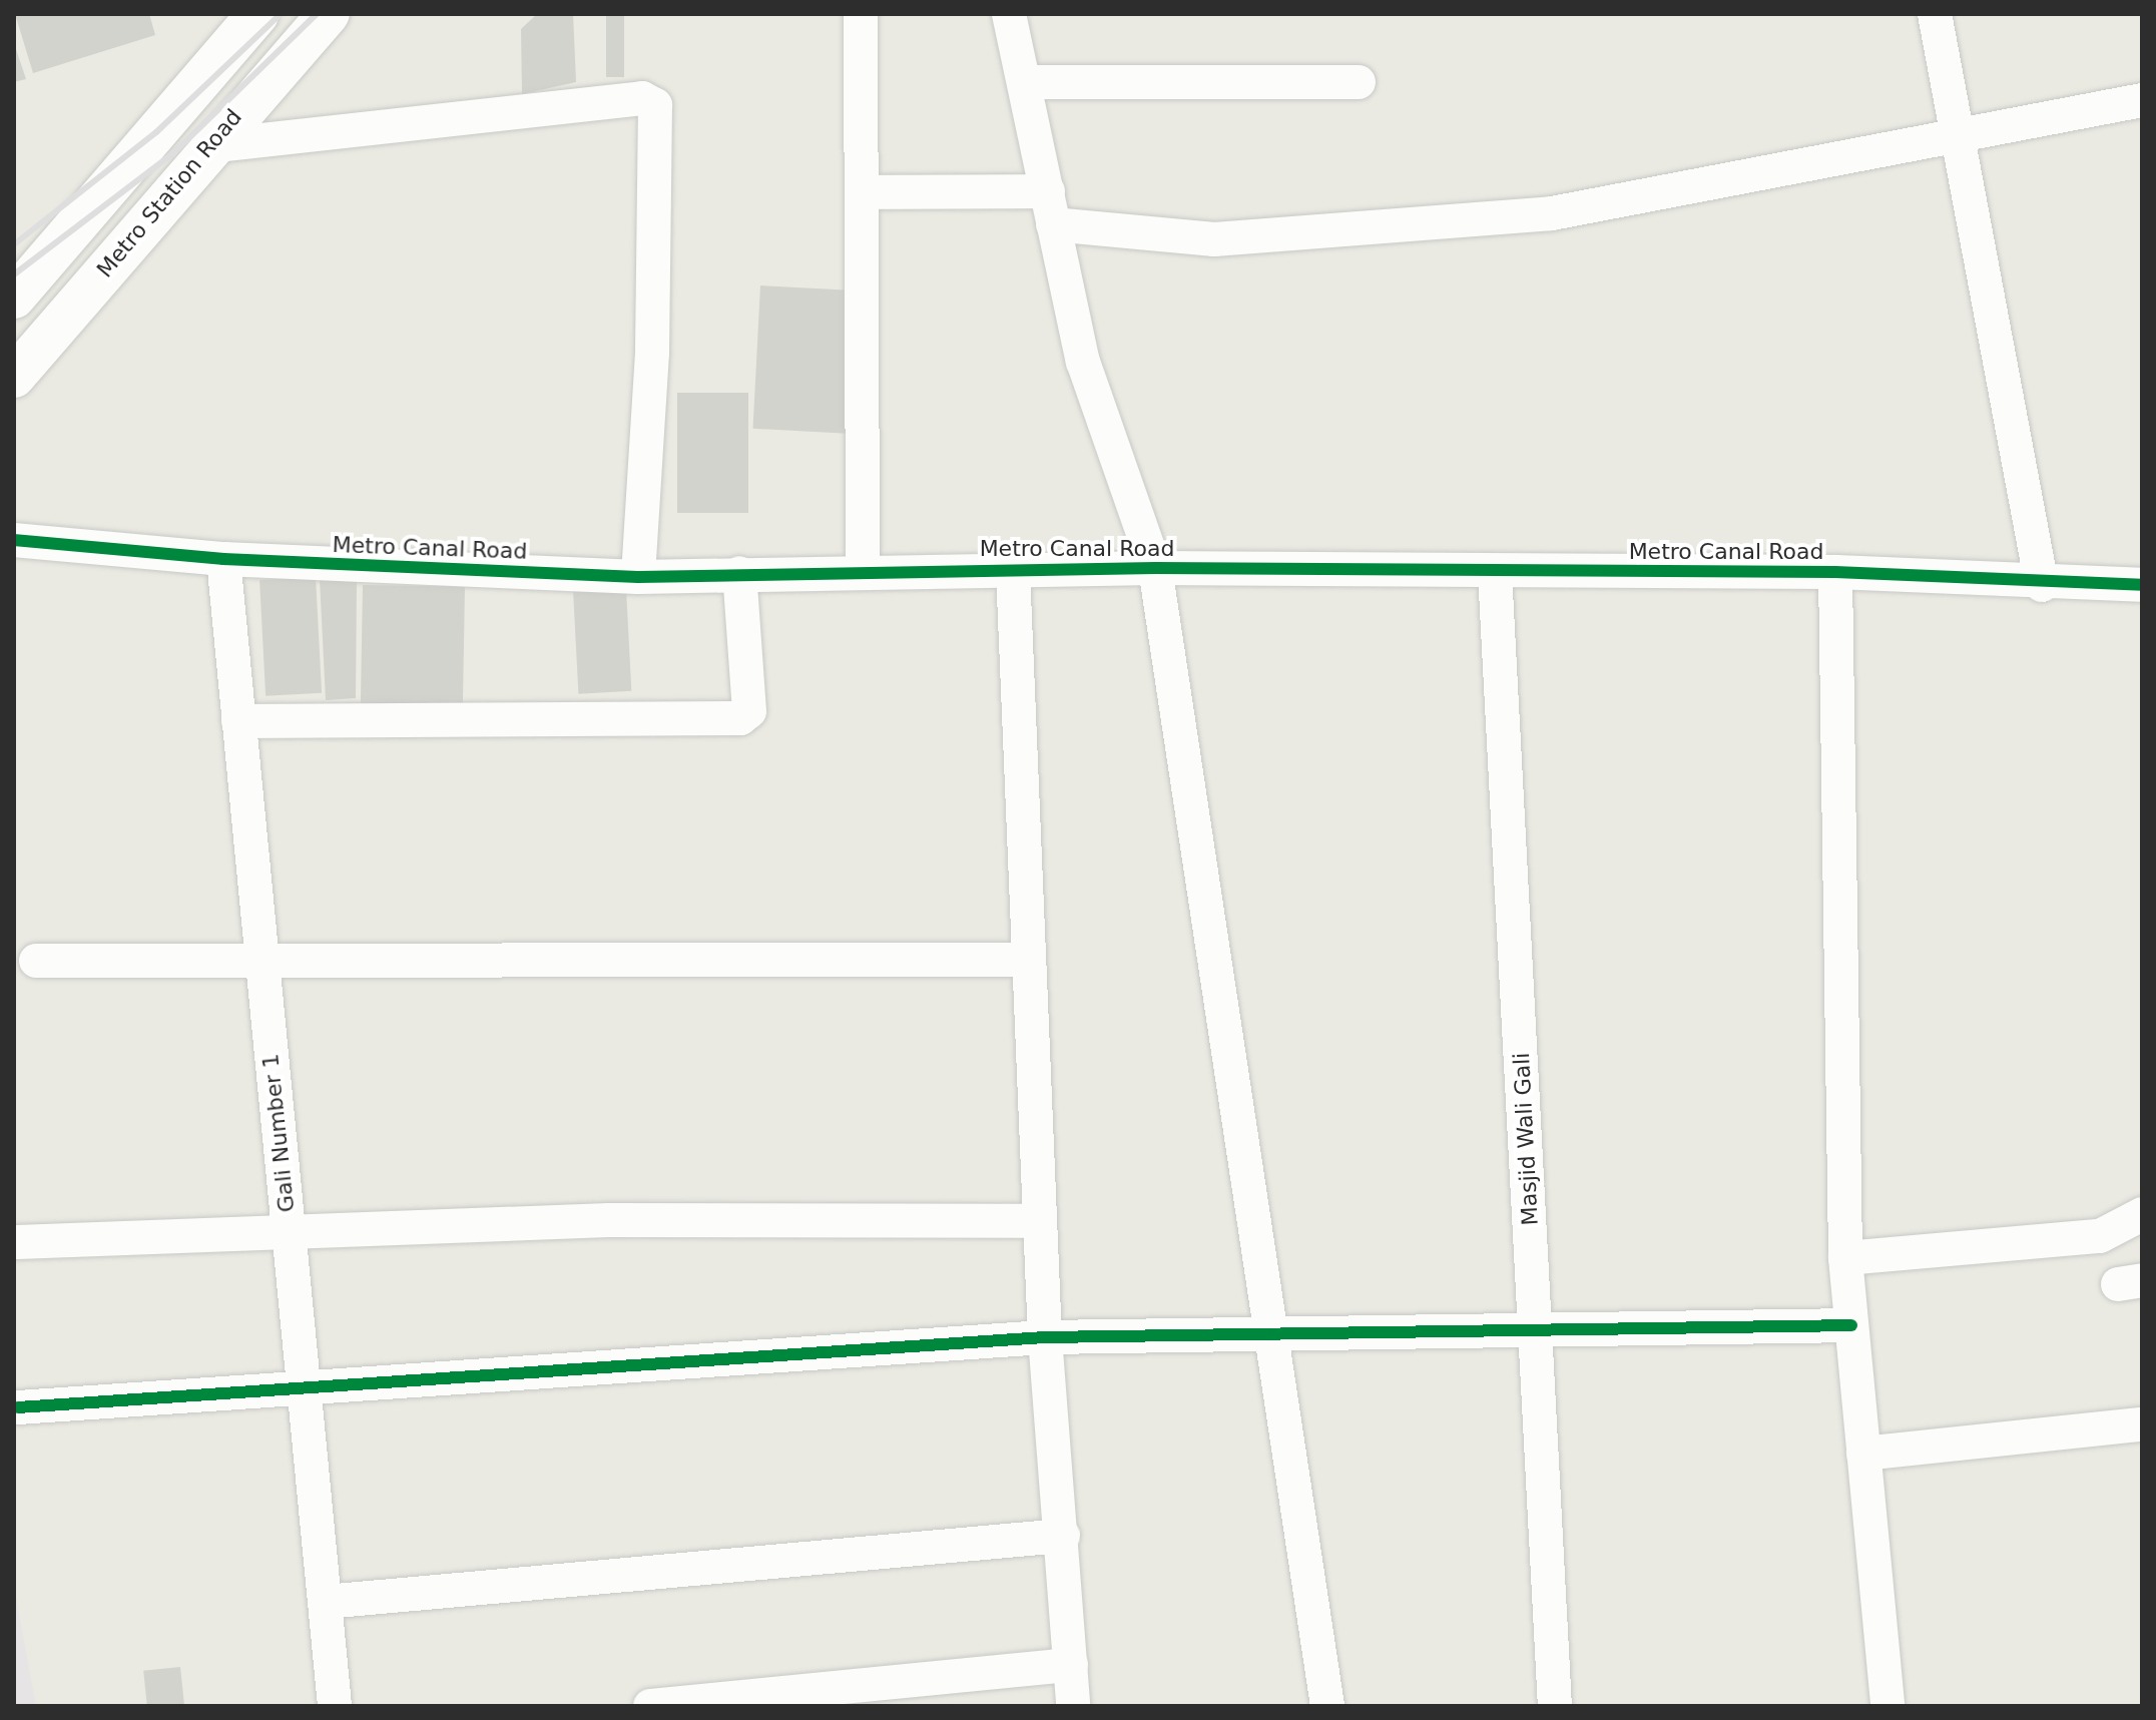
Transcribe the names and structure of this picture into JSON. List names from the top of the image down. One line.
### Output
{"streets":{"street":["Metro Station Road","Metro Canal Road","Gali Number 1","Masjid Wali Gali"]},"crossings":[["Metro Canal Road","Gali Number 1"],["Metro Canal Road","Masjid Wali Gali"]]}
